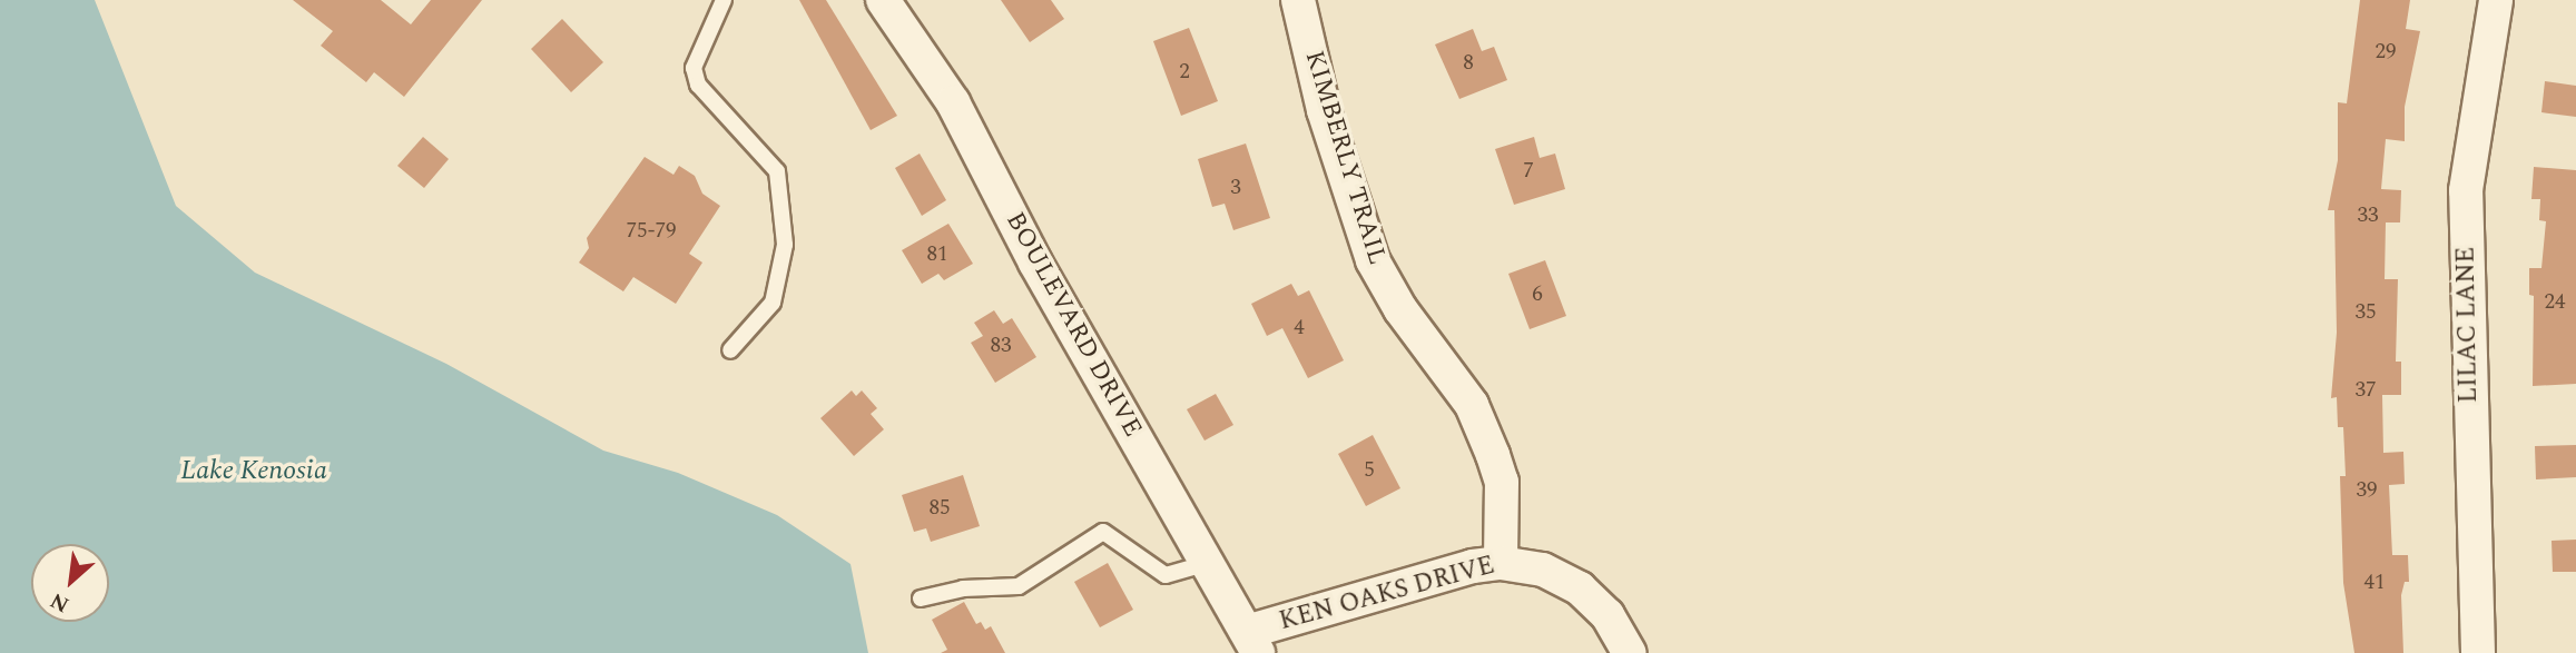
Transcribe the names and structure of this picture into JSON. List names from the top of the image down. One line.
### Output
{"streets":{"street":["KIMBERLY TRAIL","BOULEVARD DRIVE","LILAC LANE","KEN OAKS DRIVE"]},"crossings":[["KIMBERLY TRAIL","KEN OAKS DRIVE"],["BOULEVARD DRIVE","KEN OAKS DRIVE"]],"water":["Lake Kenosia"],"house_numbers":["29","8","2","7","3","33","75-79","81","6","24","35","4","83","37","5","39","85","41"],"north":"bottom left"}
